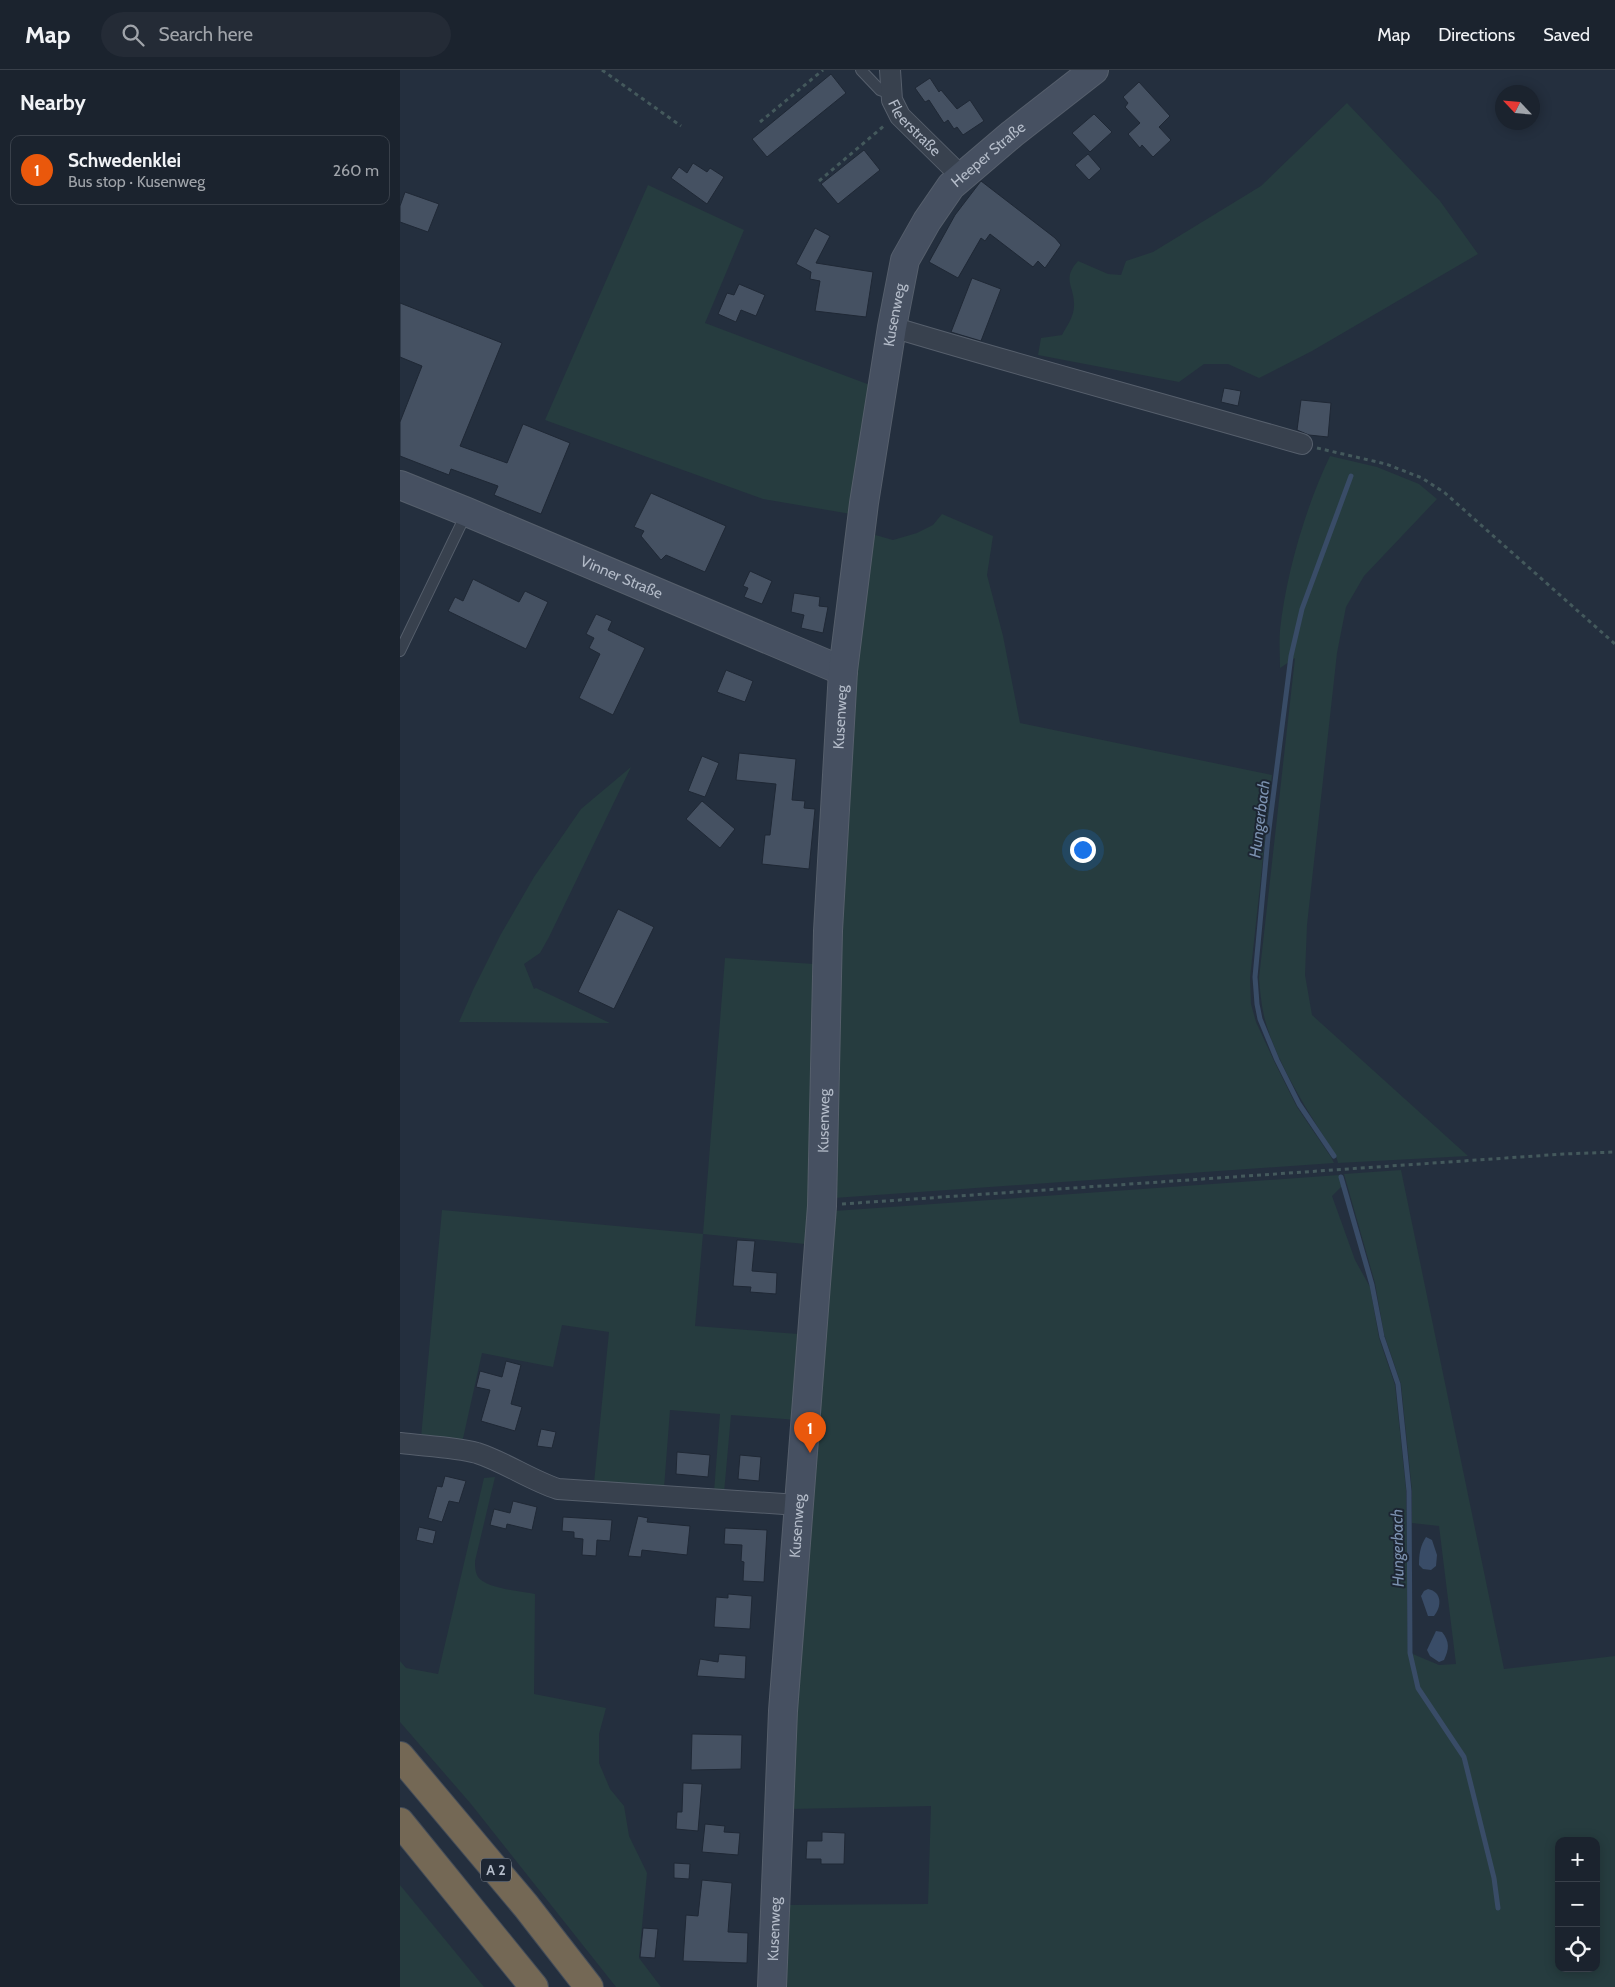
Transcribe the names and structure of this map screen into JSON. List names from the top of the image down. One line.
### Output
{"streets":{"highway":["A 2"],"street":["Fleerstraße","Heeper Straße","Kusenweg","Vinner Straße"]},"crossings":[["Fleerstraße","Heeper Straße"],["Heeper Straße","Kusenweg"],["Kusenweg","Vinner Straße"]],"water":["Hungerbach"],"north":"top left","page":{"header":"Map","search":"Search here","nav":["Map","Directions","Saved"],"heading":"Nearby","list":[{"mark":"1","name":"Schwedenklei","note":"Bus stop · Kusenweg","value":"260 m"}],"pins":"1","map_buttons":["+","−"]}}
